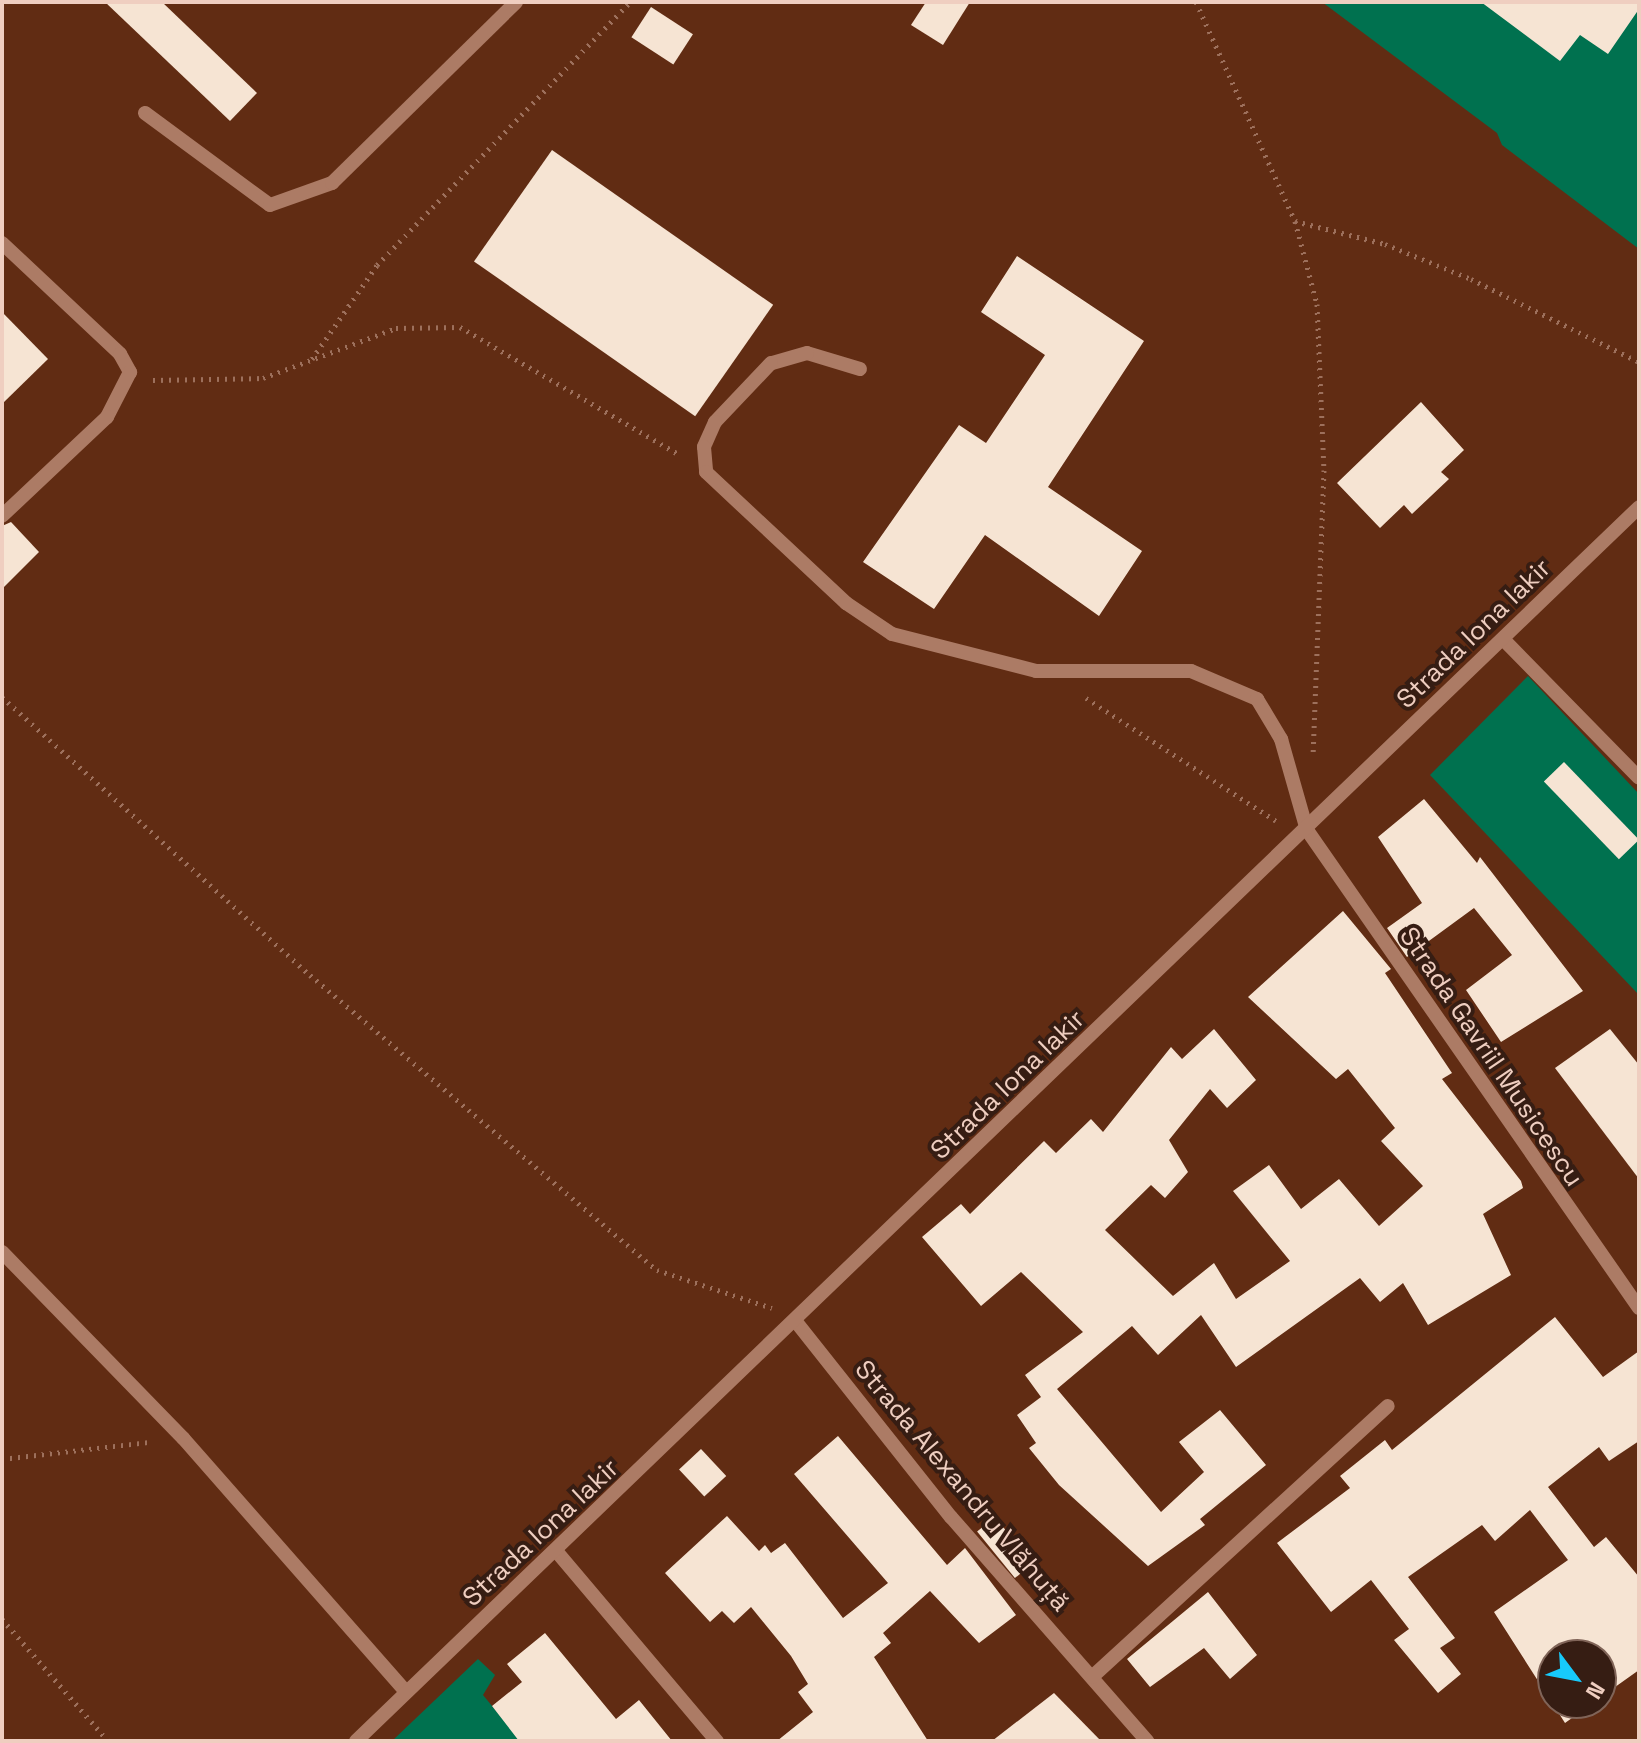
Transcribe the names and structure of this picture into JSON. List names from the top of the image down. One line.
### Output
{"streets":{"street":["Strada Iona Iakir","Strada Gavriil Musicescu","Strada Alexandru Vlăhuță"]},"crossings":[["Strada Iona Iakir","Strada Gavriil Musicescu"],["Strada Iona Iakir","Strada Alexandru Vlăhuță"]],"north":"bottom right"}
